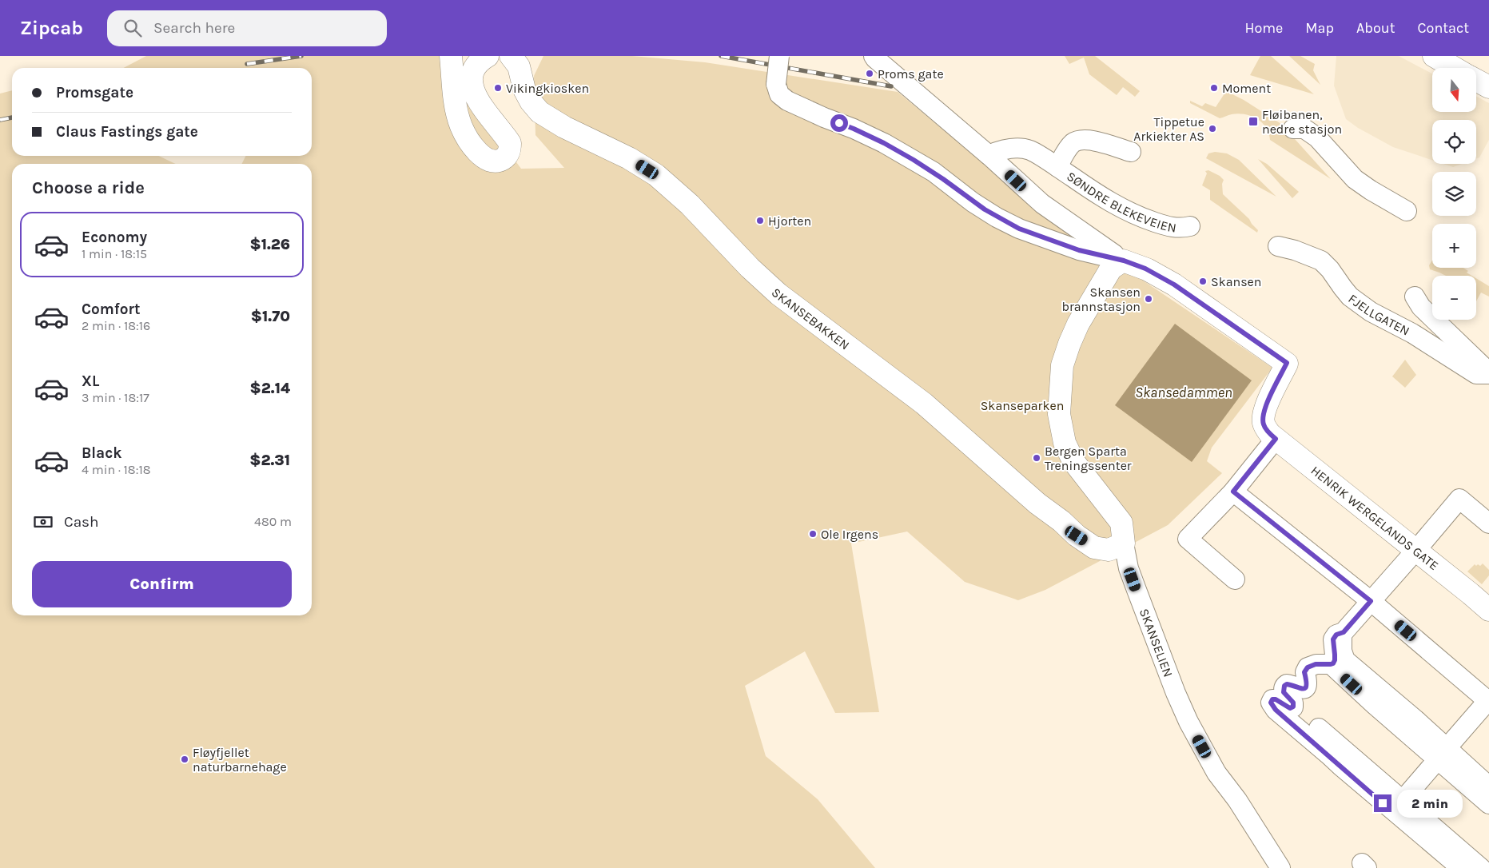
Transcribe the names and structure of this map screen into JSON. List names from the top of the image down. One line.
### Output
{"streets":{"street":["SØNDRE BLEKEVEIEN","FJELLGATEN","SKANSEBAKKEN","HENRIK WERGELANDS GATE","SKANSELIEN"]},"crossings":[["SKANSEBAKKEN","SKANSELIEN"]],"water":["Skansedammen"],"parks":["Skanseparken"],"places":{"other":["Proms gate","Vikingkiosken","Moment","Tippetue Arkiekter AS","Hjorten","Skansen","Skansen brannstasjon","Bergen Sparta Treningssenter","Ole Irgens","Fløyfjellet naturbarnehage"],"transit":["Fløibanen, nedre stasjon"]},"north":"bottom","page":{"header":"Zipcab","search":"Search here","nav":["Home","Map","About","Contact"],"map_buttons":["+","−"],"banner":["Promsgate","Claus Fastings gate"],"heading":"Choose a ride","list":[{"name":"Economy","note":"1 min · 18:15","value":"$1.26"},{"name":"Comfort","note":"2 min · 18:16","value":"$1.70"},{"name":"XL","note":"3 min · 18:17","value":"$2.14"},{"name":"Black","note":"4 min · 18:18","value":"$2.31"}],"pay":["Cash","480 m"],"buttons":"Confirm","bubble":"2 min"}}
